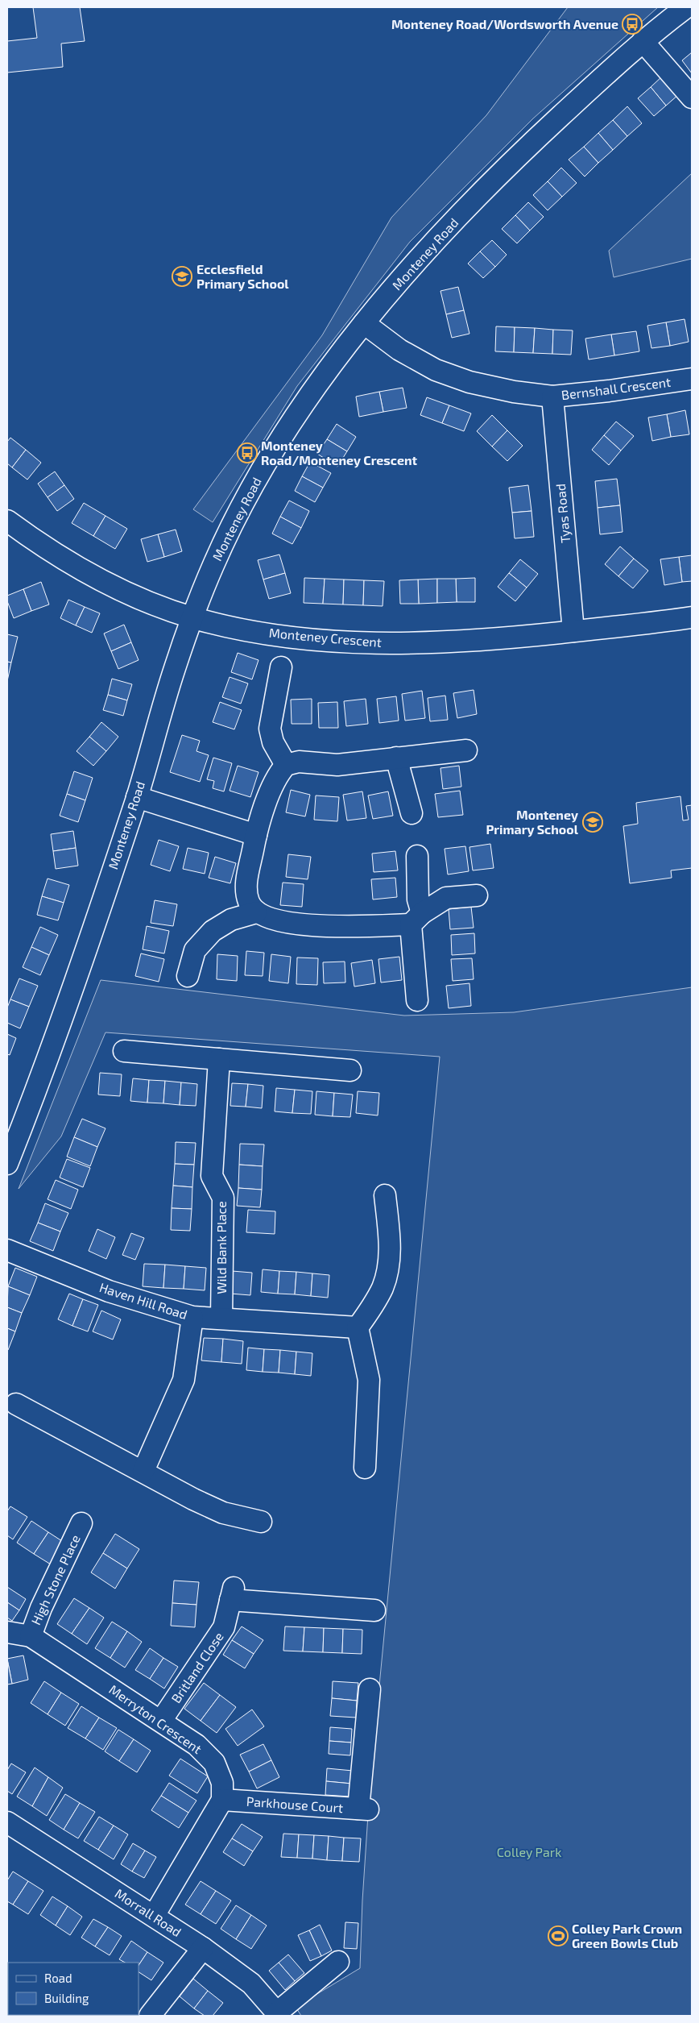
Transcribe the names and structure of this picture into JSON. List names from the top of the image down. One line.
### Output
{"streets":{"street":["Monteney Road","Bernshall Crescent","Tyas Road","Monteney Crescent","Wild Bank Place","Haven Hill Road","High Stone Place","Britland Close","Merryton Crescent","Parkhouse Court","Morrall Road"]},"crossings":[["Monteney Road","Bernshall Crescent"],["Monteney Road","Monteney Crescent"],["Bernshall Crescent","Tyas Road"],["Tyas Road","Monteney Crescent"],["Wild Bank Place","Haven Hill Road"],["High Stone Place","Merryton Crescent"],["Britland Close","Merryton Crescent"],["Merryton Crescent","Parkhouse Court"]],"parks":["Colley Park"],"places":{"bus stop":["Monteney Road/Wordsworth Avenue","Monteney Road/Monteney Crescent"],"school or university":["Ecclesfield Primary School","Monteney Primary School"],"sports":["Colley Park Crown Green Bowls Club"]},"legend":["Road","Building"]}
